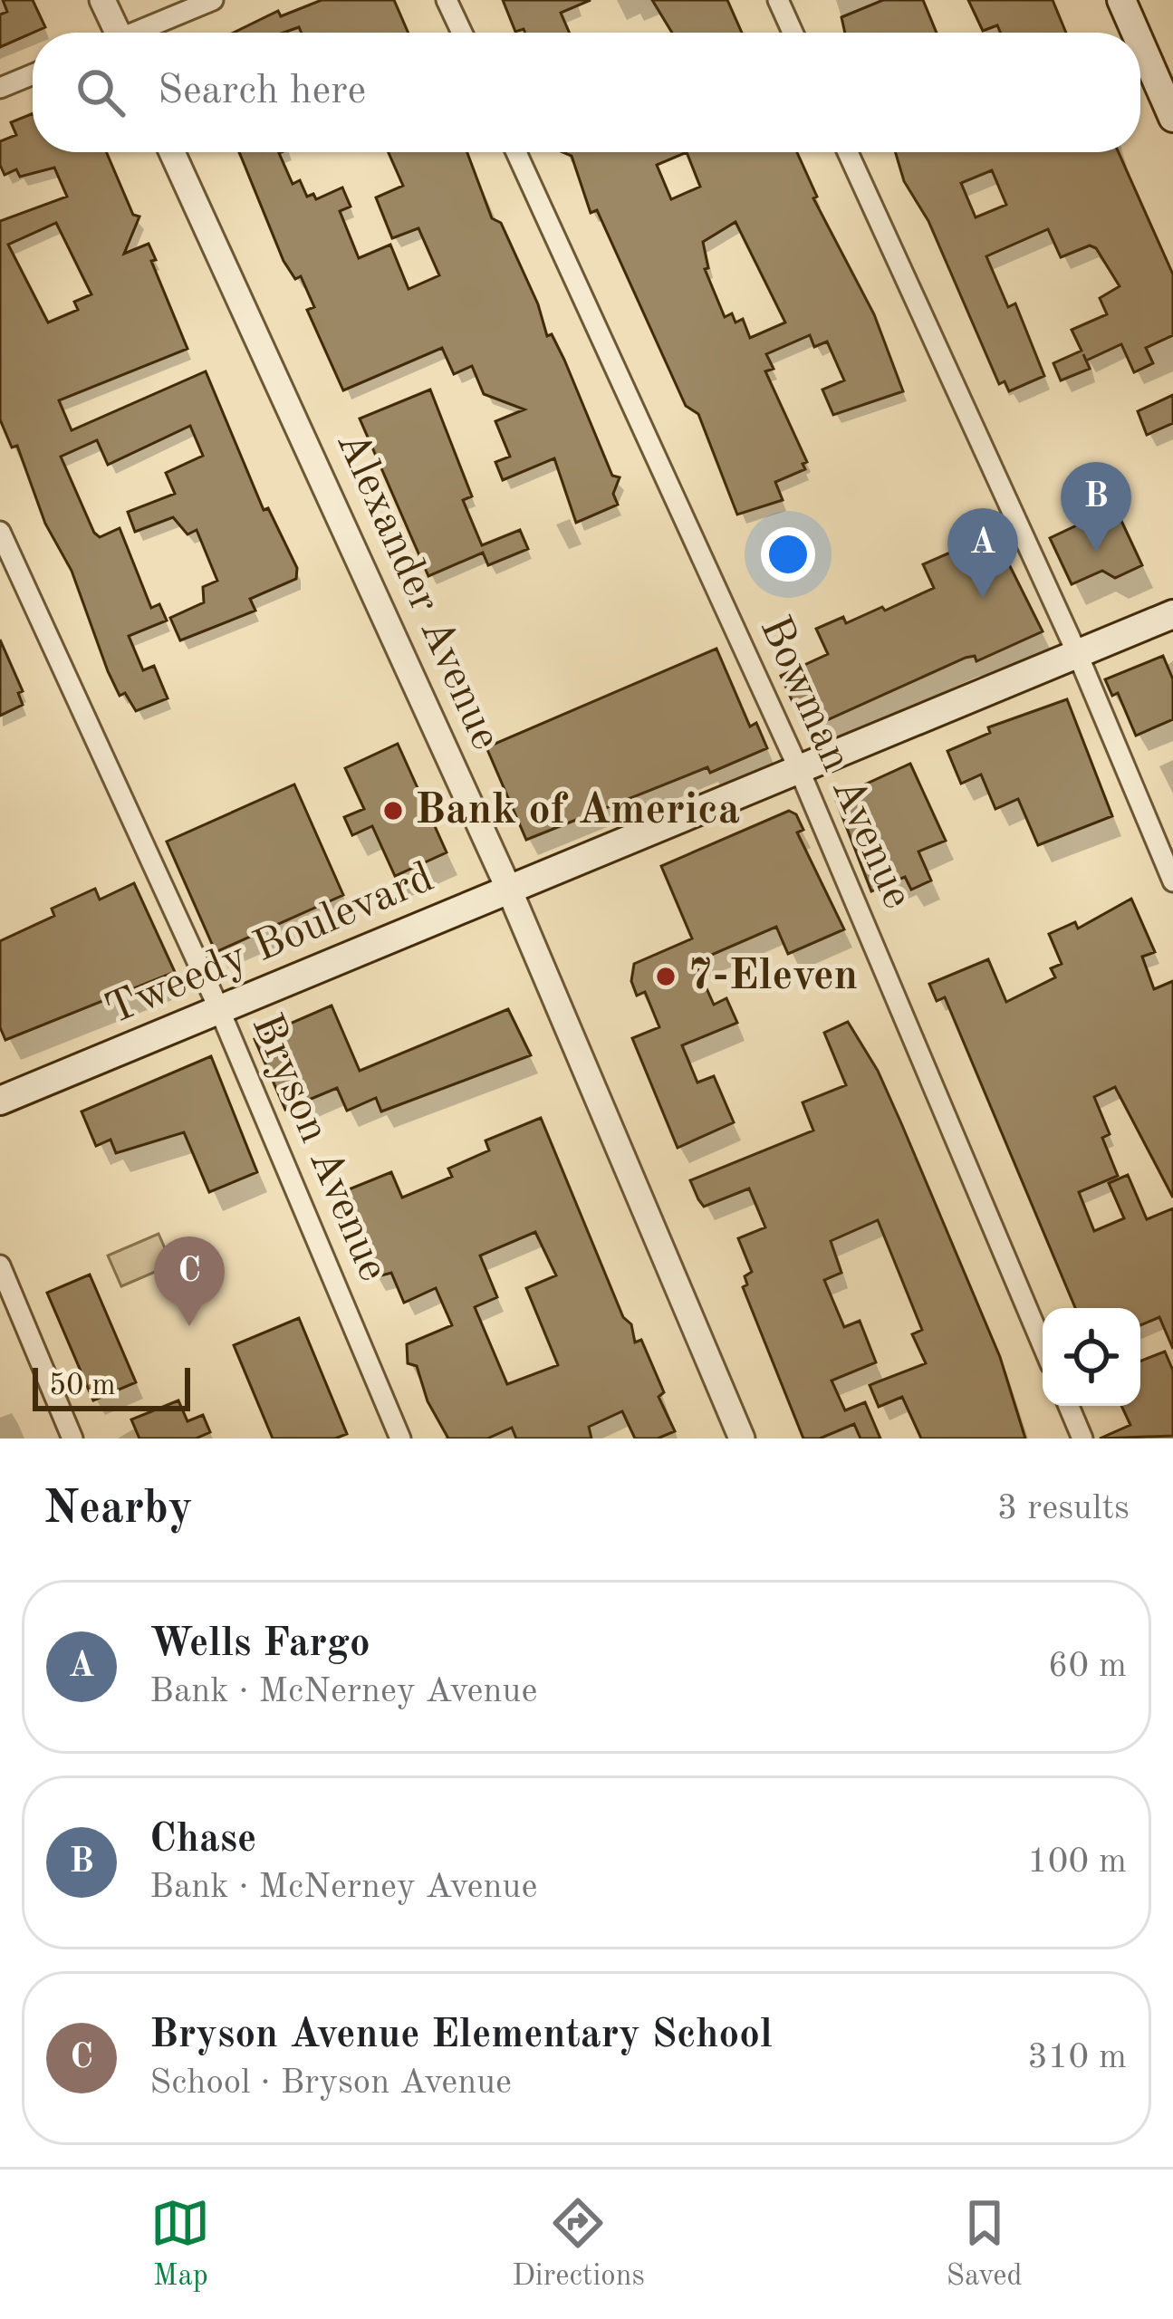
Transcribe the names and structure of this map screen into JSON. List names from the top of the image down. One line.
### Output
{"streets":{"main road":["Tweedy Boulevard"],"street":["Alexander Avenue","Bowman Avenue","Bryson Avenue"]},"crossings":[["Alexander Avenue","Tweedy Boulevard"],["Bowman Avenue","Tweedy Boulevard"],["Tweedy Boulevard","Bryson Avenue"]],"places":["Bank of America","7-Eleven"],"scale_bar":"50 m","page":{"search":"Search here","pins":["B","A","C"],"scale":"50 m","heading":["Nearby","3 results"],"list":[{"mark":"A","name":"Wells Fargo","note":"Bank · McNerney Avenue","value":"60 m"},{"mark":"B","name":"Chase","note":"Bank · McNerney Avenue","value":"100 m"},{"mark":"C","name":"Bryson Avenue Elementary School","note":"School · Bryson Avenue","value":"310 m"}],"nav":["Map","Directions","Saved"]}}
